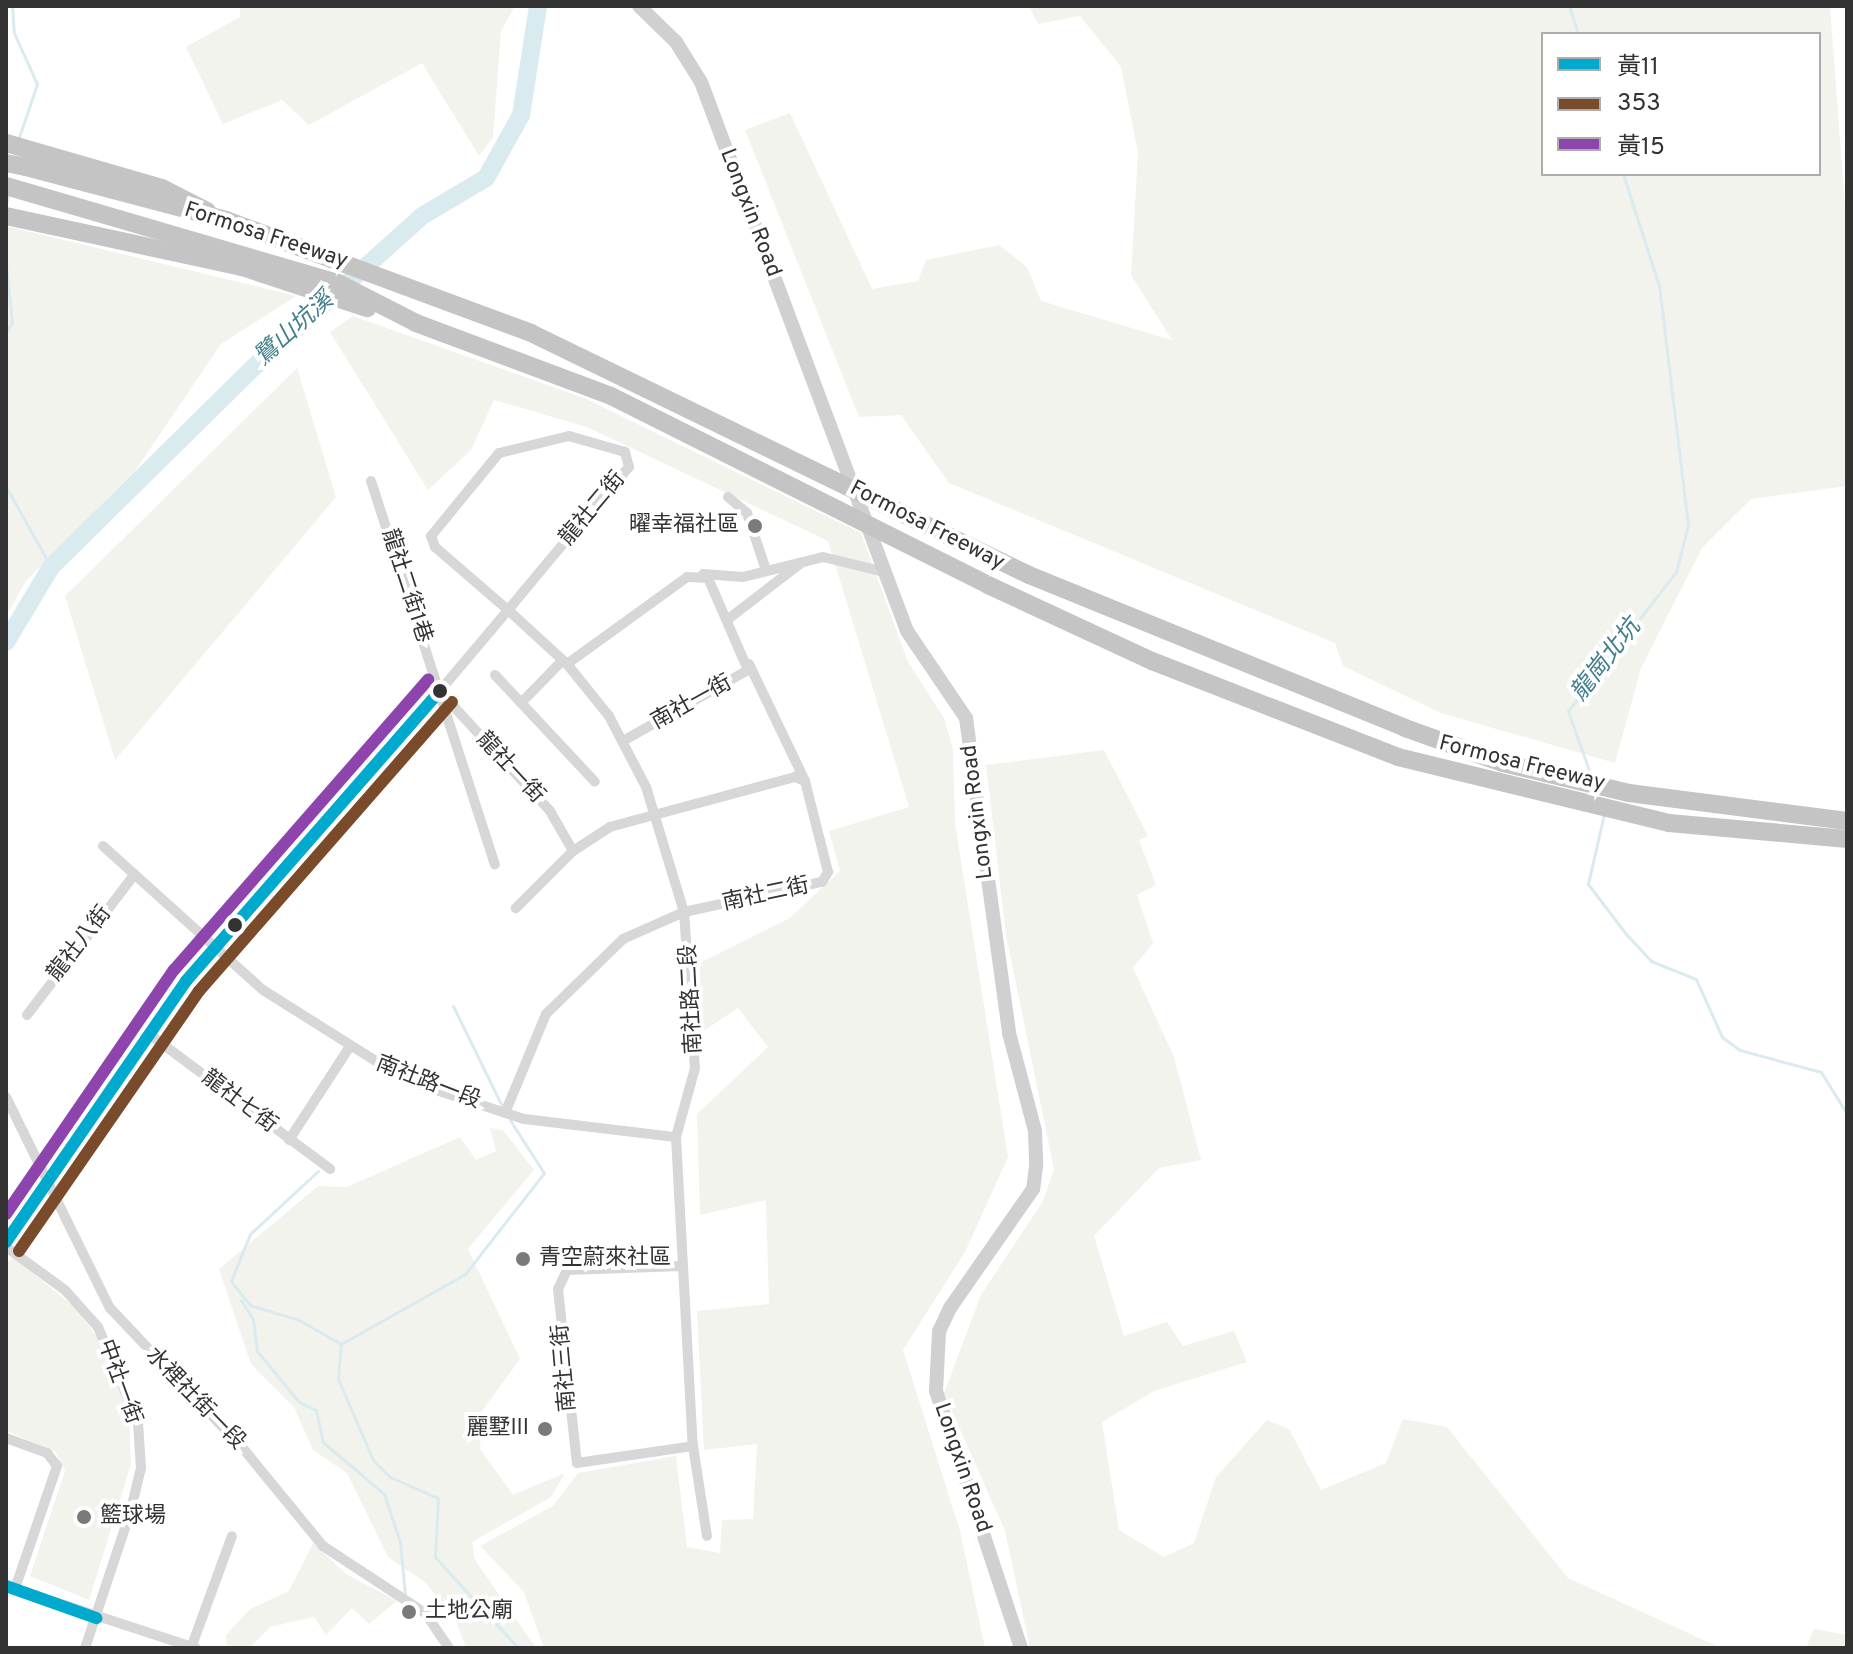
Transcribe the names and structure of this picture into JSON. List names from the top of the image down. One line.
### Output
{"streets":{"highway":["Formosa Freeway"],"street":["Longxin Road","龍社二街","龍社二街1巷","南社一街","龍社一街","南社二街","龍社八街","南社路二段","南社路一段","龍社七街","南社三街","中社一街","水裡社街一段"]},"crossings":[["龍社二街","龍社二街1巷"],["龍社二街","龍社一街"],["龍社二街","南社路二段"],["龍社二街","南社路一段"],["龍社二街","龍社七街"],["龍社二街","中社一街"],["龍社二街","水裡社街一段"],["龍社二街1巷","龍社一街"],["南社一街","南社二街"],["南社一街","南社路二段"],["南社二街","南社路二段"],["南社二街","南社路一段"],["南社路二段","南社路一段"],["南社路二段","南社三街"]],"water":["鷺山坑溪","龍崗北坑"],"places":["曜幸福社區","青空蔚來社區","麗墅III","籃球場","土地公廟"],"lines":["transit line 黃15","transit line 黃11","transit line 353"],"legend":["黃11","353","黃15"]}
